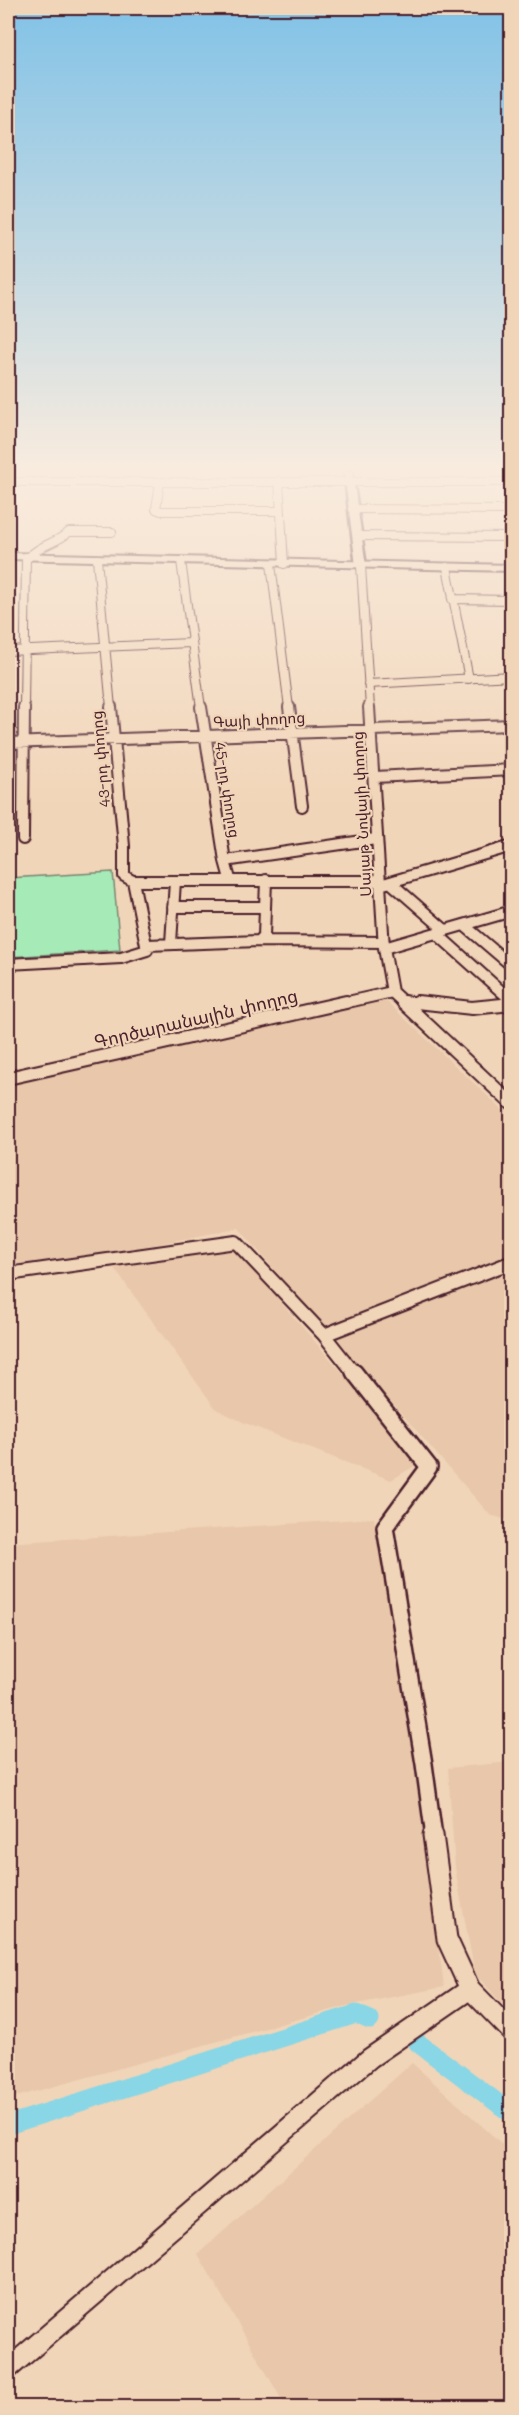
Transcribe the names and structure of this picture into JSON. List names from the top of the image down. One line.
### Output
{"streets":{"street":["Գայի փողոց","43-րդ փողոց","45-րդ փողոց","Սայաթ Նովայի փողոց","Գործարանային փողոց"]},"crossings":[["Գայի փողոց","43-րդ փողոց"],["Գայի փողոց","45-րդ փողոց"],["Գայի փողոց","Սայաթ Նովայի փողոց"],["Սայաթ Նովայի փողոց","Գործարանային փողոց"]]}
